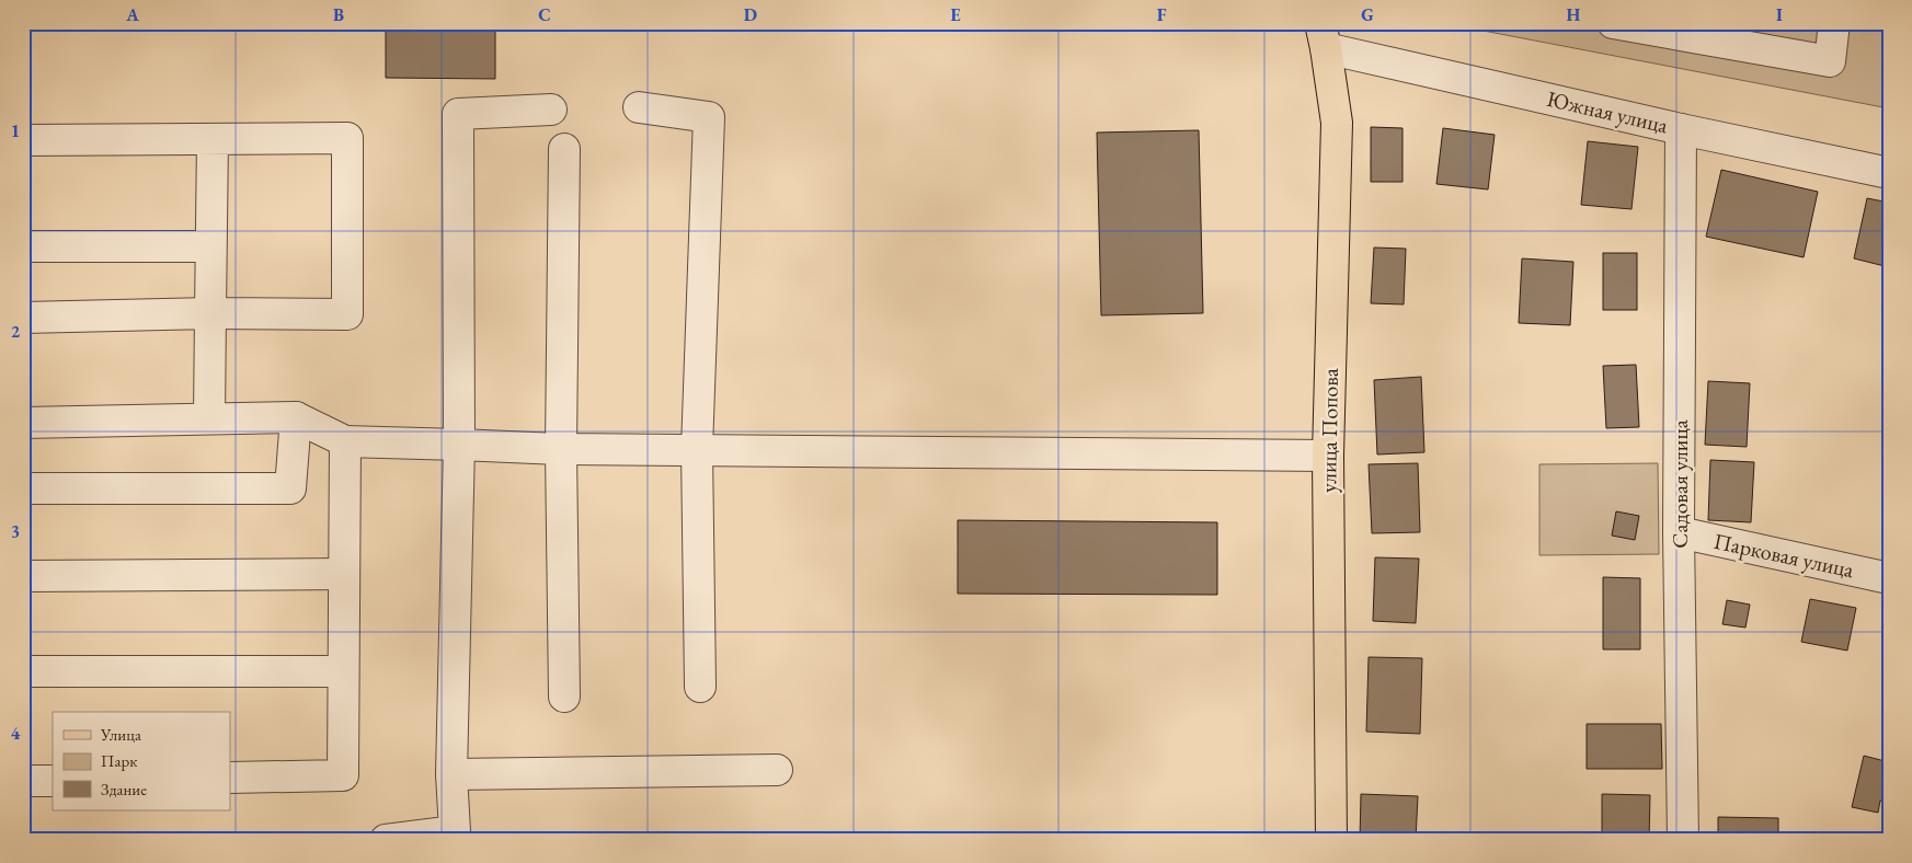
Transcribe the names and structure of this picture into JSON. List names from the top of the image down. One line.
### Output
{"streets":{"main road":["улица Попова"],"street":["Южная улица","Садовая улица","Парковая улица"]},"crossings":[["Южная улица","улица Попова"],["Южная улица","Садовая улица"],["Садовая улица","Парковая улица"]],"legend":["Улица","Парк","Здание"],"grid":{"columns":["A","B","C","D","E","F","G","H","I"],"rows":["1","2","3","4"]}}
